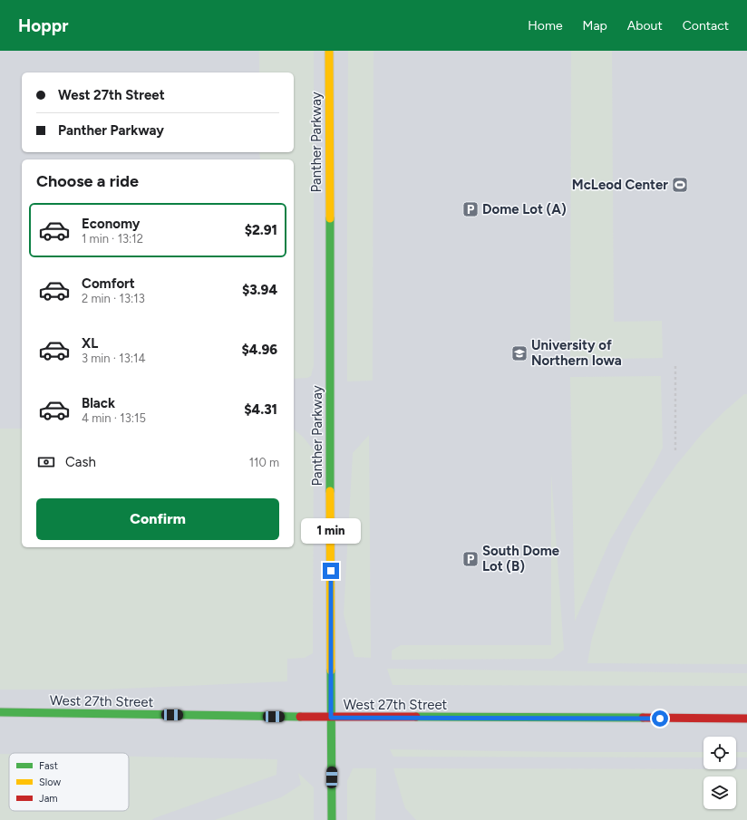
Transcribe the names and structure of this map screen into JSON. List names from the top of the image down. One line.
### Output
{"streets":{"street":["Panther Parkway","West 27th Street"]},"crossings":[["Panther Parkway","West 27th Street"]],"places":{"sports":["McLeod Center"],"parking":["Dome Lot (A)","South Dome Lot (B)"],"school or university":["University of Northern Iowa"]},"legend":["Fast","Slow","Jam"],"page":{"header":"Hoppr","nav":["Home","Map","About","Contact"],"banner":["West 27th Street","Panther Parkway"],"heading":"Choose a ride","list":[{"name":"Economy","note":"1 min · 13:12","value":"$2.91"},{"name":"Comfort","note":"2 min · 13:13","value":"$3.94"},{"name":"XL","note":"3 min · 13:14","value":"$4.96"},{"name":"Black","note":"4 min · 13:15","value":"$4.31"}],"pay":["Cash","110 m"],"buttons":"Confirm","bubble":"1 min"}}
